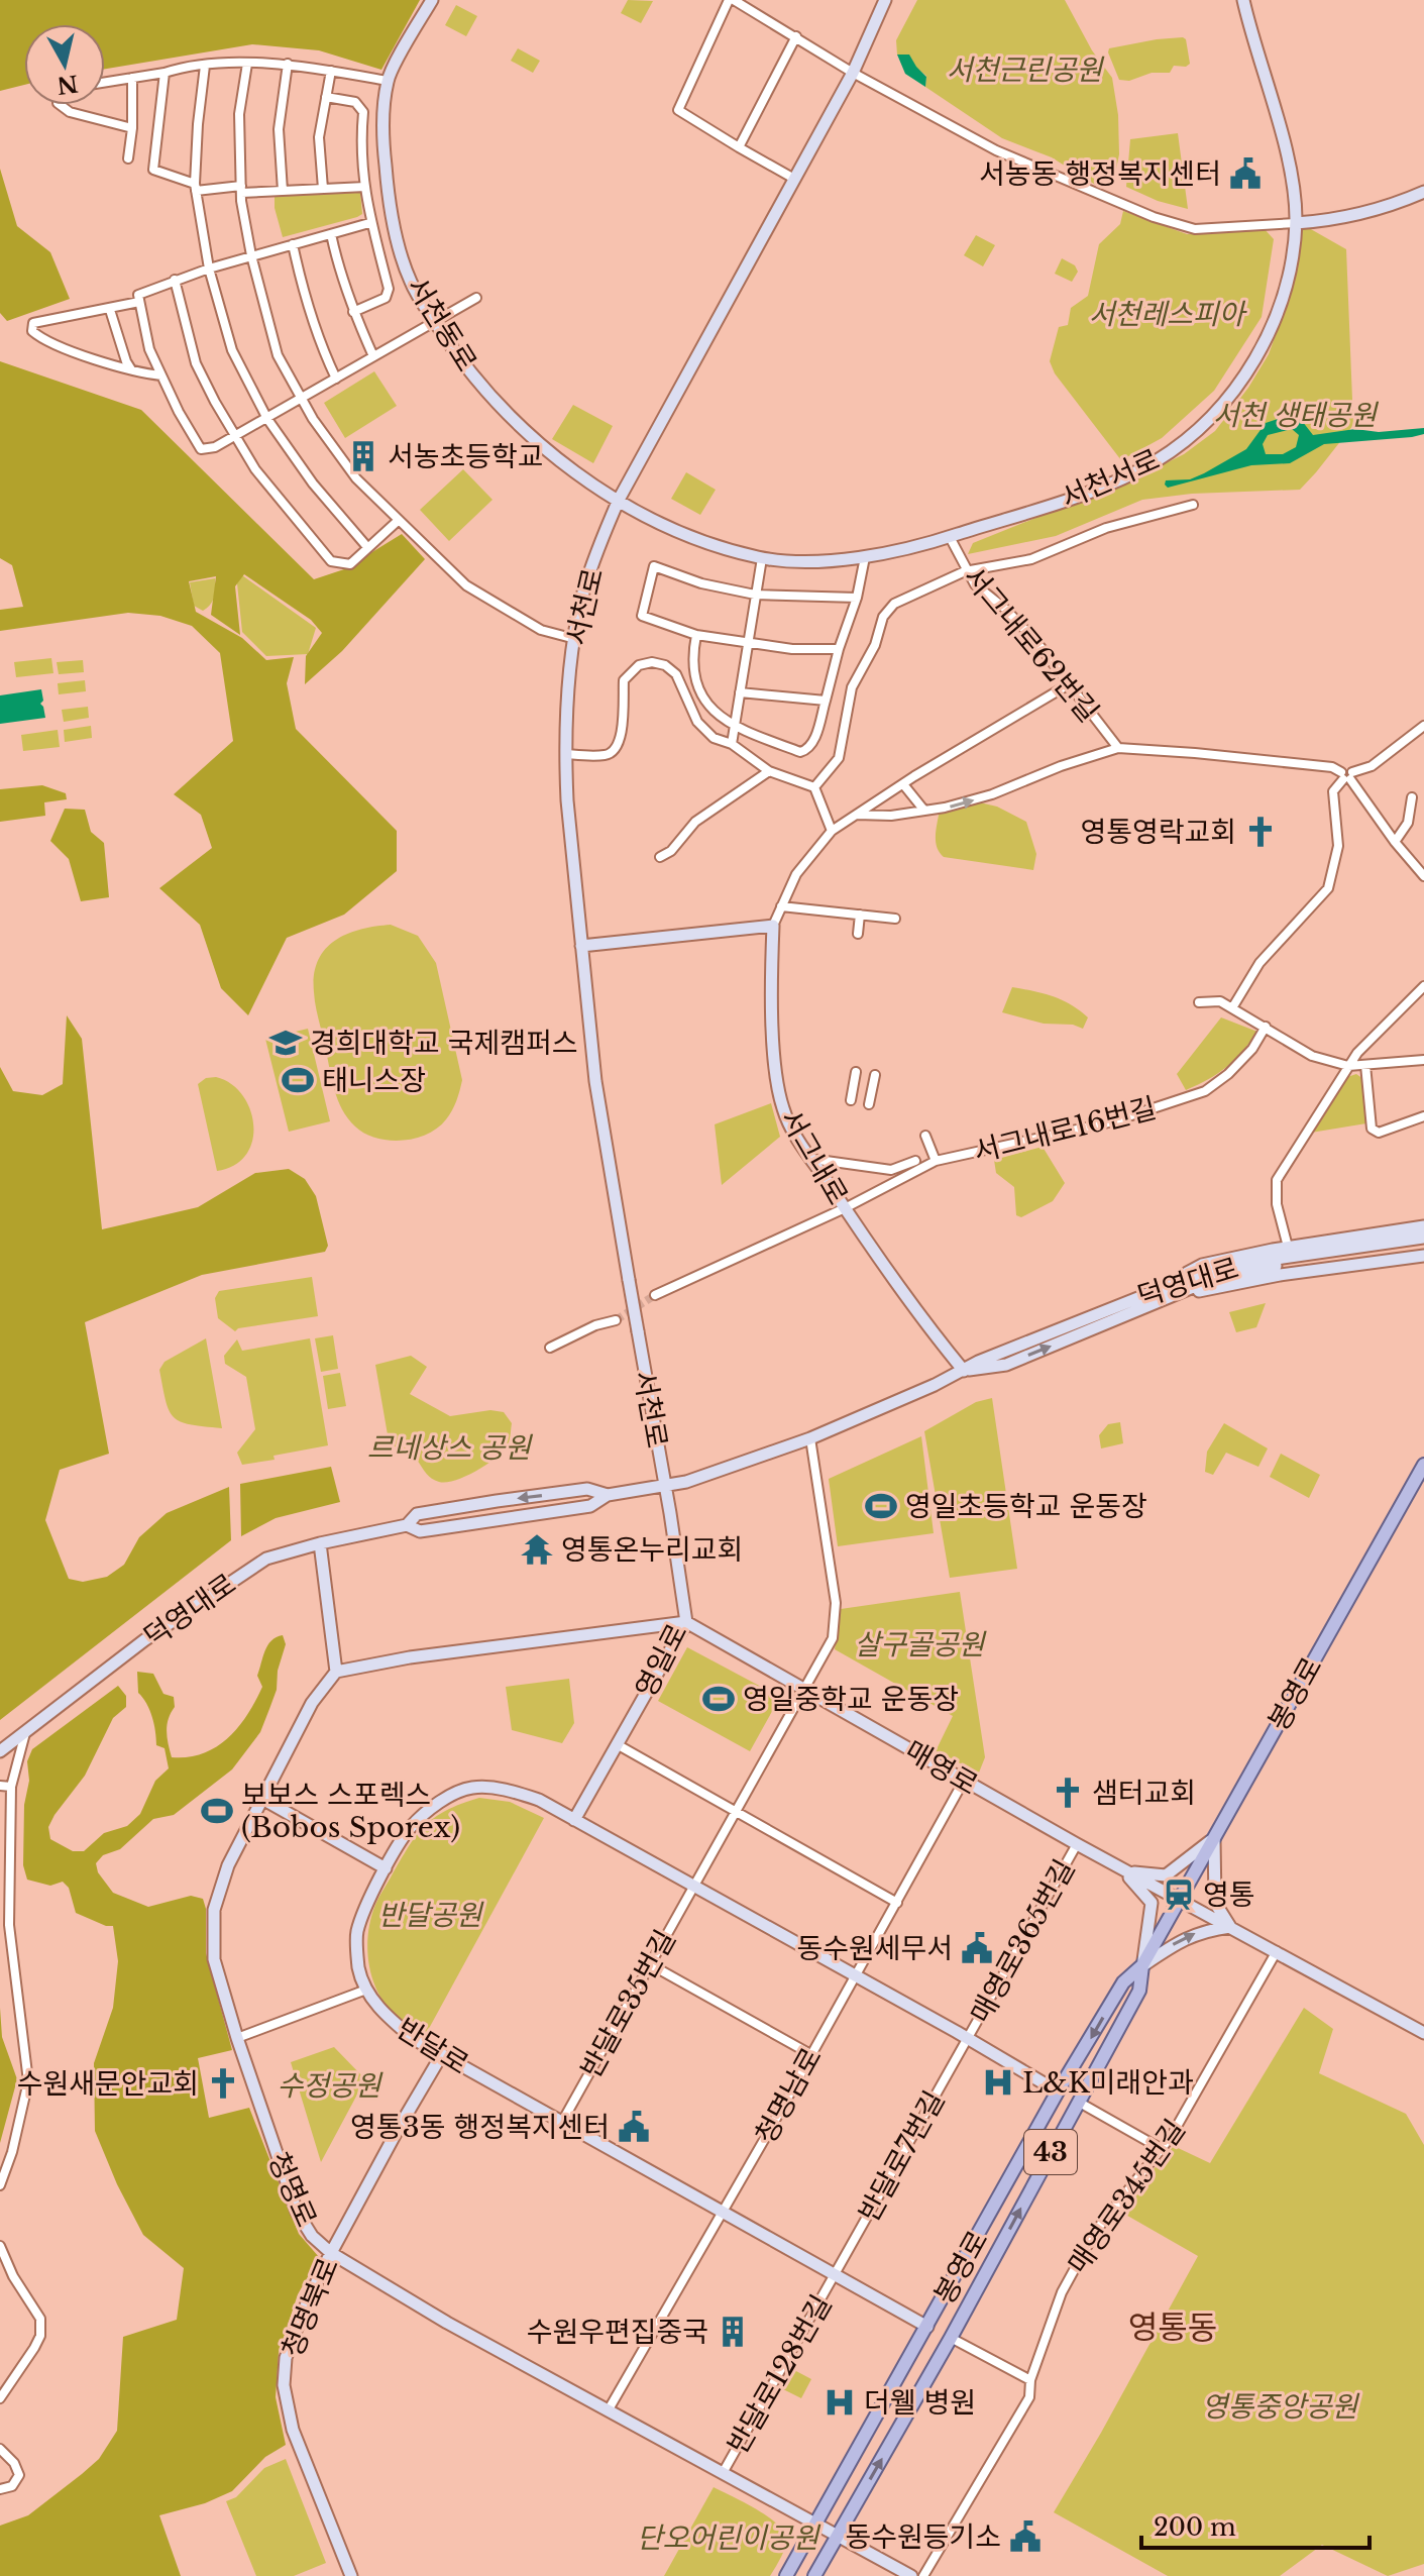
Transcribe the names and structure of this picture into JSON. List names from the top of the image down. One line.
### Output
{"streets":{"main road":["봉영로","43"],"street":["서천동로","서천서로","서천로","서그내로62번길","서그내로16번길","서그내로","덕영대로","영일로","매영로","매영로365번길","반달로35번길","반달로","청명남로","반달로7번길","청명로","매영로345번길","청명북로","반달로128번길"]},"crossings":[["서천동로","서천서로"],["서천동로","서천로"],["서천서로","서천로"],["서천서로","서그내로62번길"],["서천로","덕영대로"],["서천로","영일로"],["서그내로62번길","서그내로"],["서그내로16번길","서그내로"],["서그내로","덕영대로"],["덕영대로","영일로"],["덕영대로","반달로35번길"],["영일로","매영로"],["영일로","반달로"],["봉영로","매영로"],["봉영로","반달로"],["봉영로","청명로"],["매영로","매영로365번길"],["매영로","반달로35번길"],["매영로","청명남로"],["매영로","매영로345번길"],["매영로365번길","반달로"],["매영로365번길","반달로7번길"],["반달로35번길","반달로"],["반달로","청명남로"],["반달로","반달로7번길"],["반달로","청명북로"],["반달로","반달로128번길"],["청명남로","청명로"],["반달로7번길","반달로128번길"],["청명로","청명북로"],["청명로","반달로128번길"]],"districts":["영통동"],"parks":["서천근린공원","서천레스피아","서천 생태공원","르네상스 공원","살구골공원","반달공원","수정공원","영통중앙공원","단오어린이공원"],"places":{"public building":["서농동 행정복지센터","동수원세무서","영통3동 행정복지센터","동수원등기소"],"building":["서농초등학교","수원우편집중국"],"church":["영통영락교회","샘터교회","수원새문안교회"],"school or university":["경희대학교 국제캠퍼스"],"sports":["태니스장","영일초등학교 운동장","영일중학교 운동장","보보스 스포렉스 (Bobos Sporex)"],"temple":["영통온누리교회"],"station":["영통"],"hospital":["L&K미래안과","더웰 병원"]},"scale_bar":"200 m","north":"bottom"}
